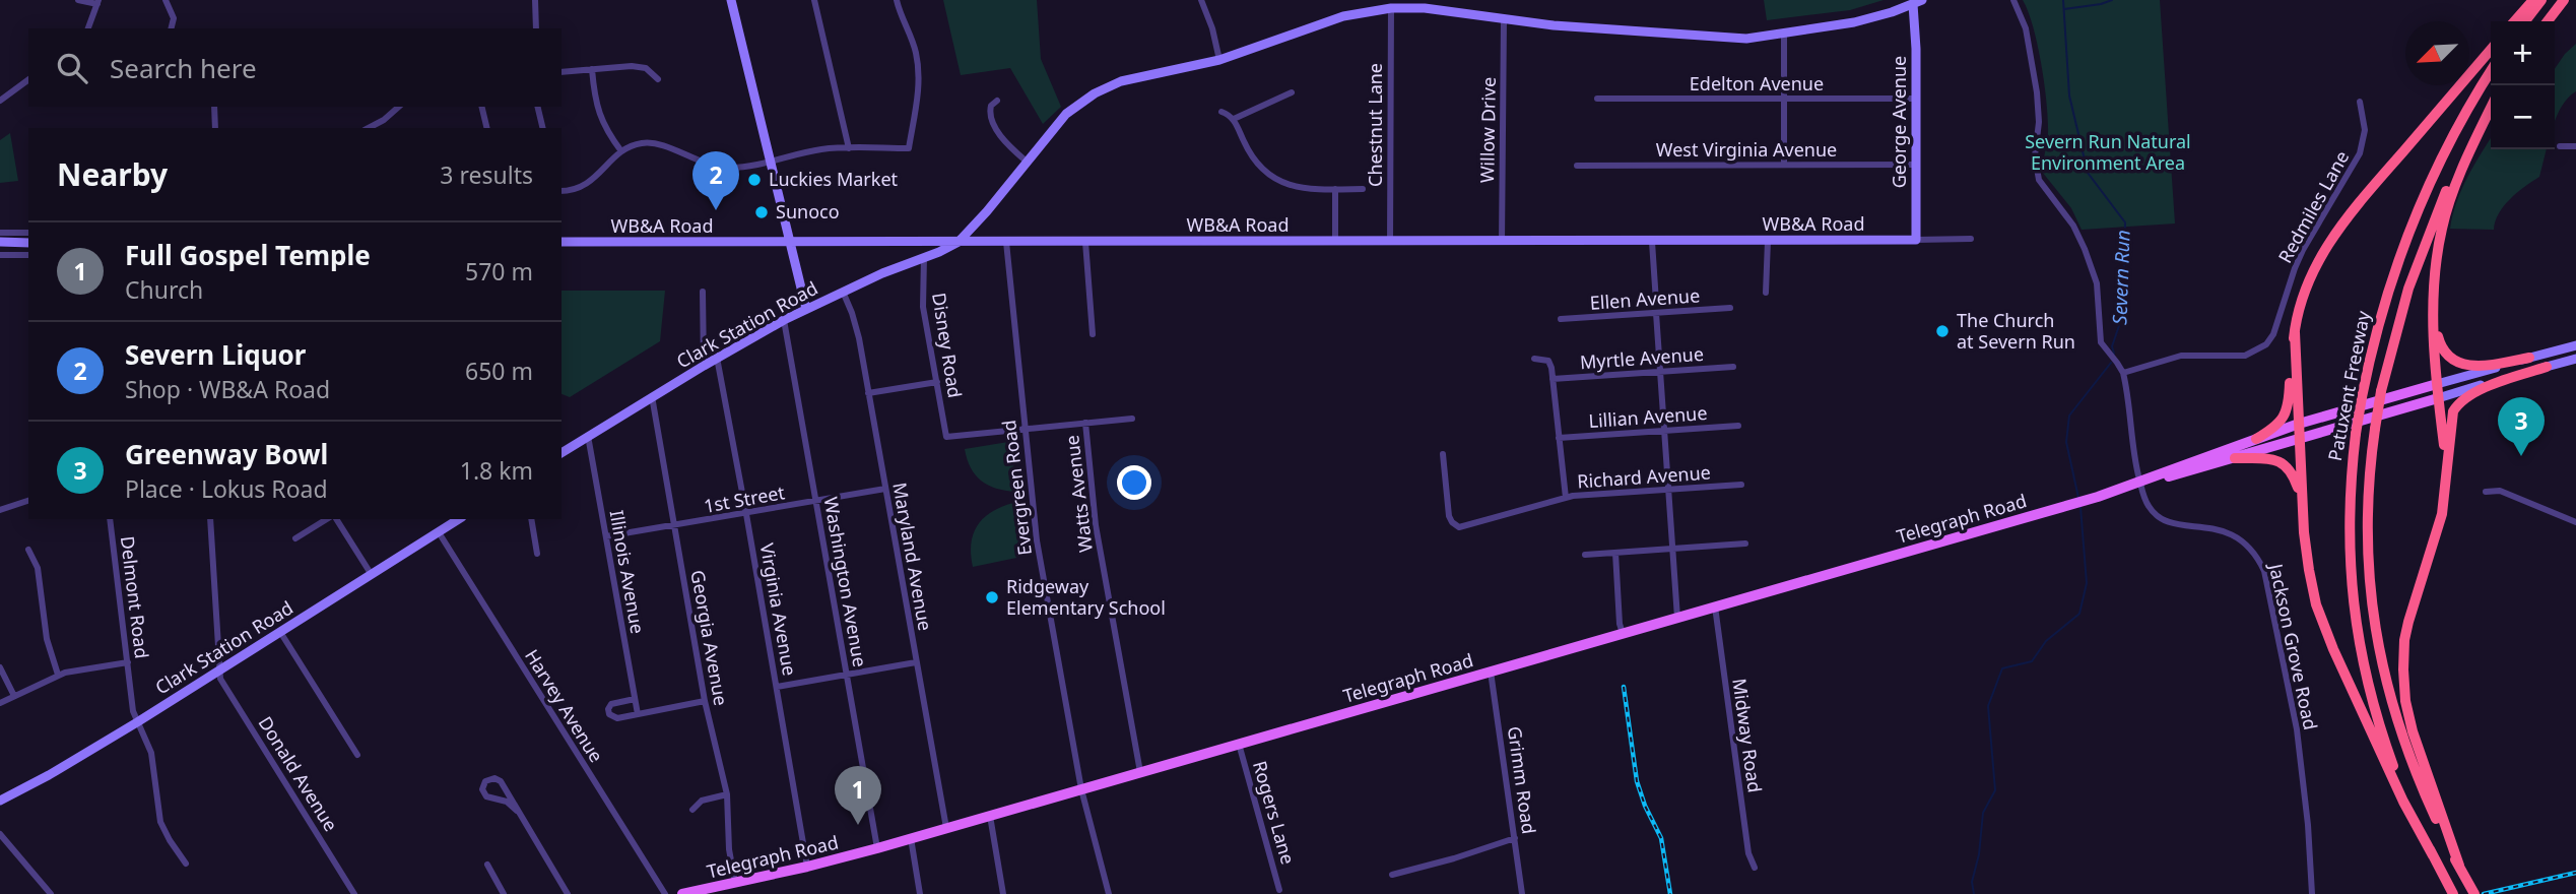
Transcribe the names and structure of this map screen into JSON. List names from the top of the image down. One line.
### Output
{"streets":{"highway":["Patuxent Freeway"],"main road":["Telegraph Road"],"street":["Edelton Avenue","George Avenue","Chestnut Lane","Willow Drive","West Virginia Avenue","Redmiles Lane","WB&A Road","Ellen Avenue","Clark Station Road","Disney Road","Myrtle Avenue","Lillian Avenue","Richard Avenue","Evergreen Road","Watts Avenue","1st Street","Maryland Avenue","Illinois Avenue","Washington Avenue","Delmont Road","Virginia Avenue","Georgia Avenue","Jackson Grove Road","Harvey Avenue","Midway Road","Donald Avenue","Grimm Road","Rogers Lane"]},"crossings":[["Edelton Avenue","George Avenue"],["George Avenue","West Virginia Avenue"],["George Avenue","WB&A Road"],["Chestnut Lane","WB&A Road"],["Willow Drive","WB&A Road"],["Redmiles Lane","Jackson Grove Road"],["WB&A Road","Clark Station Road"],["WB&A Road","Evergreen Road"],["Clark Station Road","Disney Road"],["Clark Station Road","Maryland Avenue"],["Clark Station Road","Illinois Avenue"],["Clark Station Road","Washington Avenue"],["Clark Station Road","Delmont Road"],["Clark Station Road","Virginia Avenue"],["Clark Station Road","Georgia Avenue"],["Clark Station Road","Harvey Avenue"],["Clark Station Road","Donald Avenue"],["Disney Road","Evergreen Road"],["Evergreen Road","Telegraph Road"],["Watts Avenue","Telegraph Road"],["1st Street","Maryland Avenue"],["1st Street","Illinois Avenue"],["1st Street","Washington Avenue"],["1st Street","Virginia Avenue"],["1st Street","Georgia Avenue"],["Telegraph Road","Maryland Avenue"],["Telegraph Road","Washington Avenue"],["Telegraph Road","Virginia Avenue"],["Telegraph Road","Georgia Avenue"],["Telegraph Road","Jackson Grove Road"],["Telegraph Road","Midway Road"],["Telegraph Road","Grimm Road"],["Telegraph Road","Rogers Lane"]],"water":["Severn Run"],"parks":["Severn Run Natural Environment Area"],"places":["Luckies Market","Sunoco","The Church at Severn Run","Ridgeway Elementary School"],"north":"bottom left","page":{"map_buttons":["+","−"],"search":"Search here","heading":["Nearby","3 results"],"pins":["2","3","1"],"list":[{"mark":"1","name":"Full Gospel Temple","note":"Church","value":"570 m"},{"mark":"2","name":"Severn Liquor","note":"Shop · WB&A Road","value":"650 m"},{"mark":"3","name":"Greenway Bowl","note":"Place · Lokus Road","value":"1.8 km"}]}}
